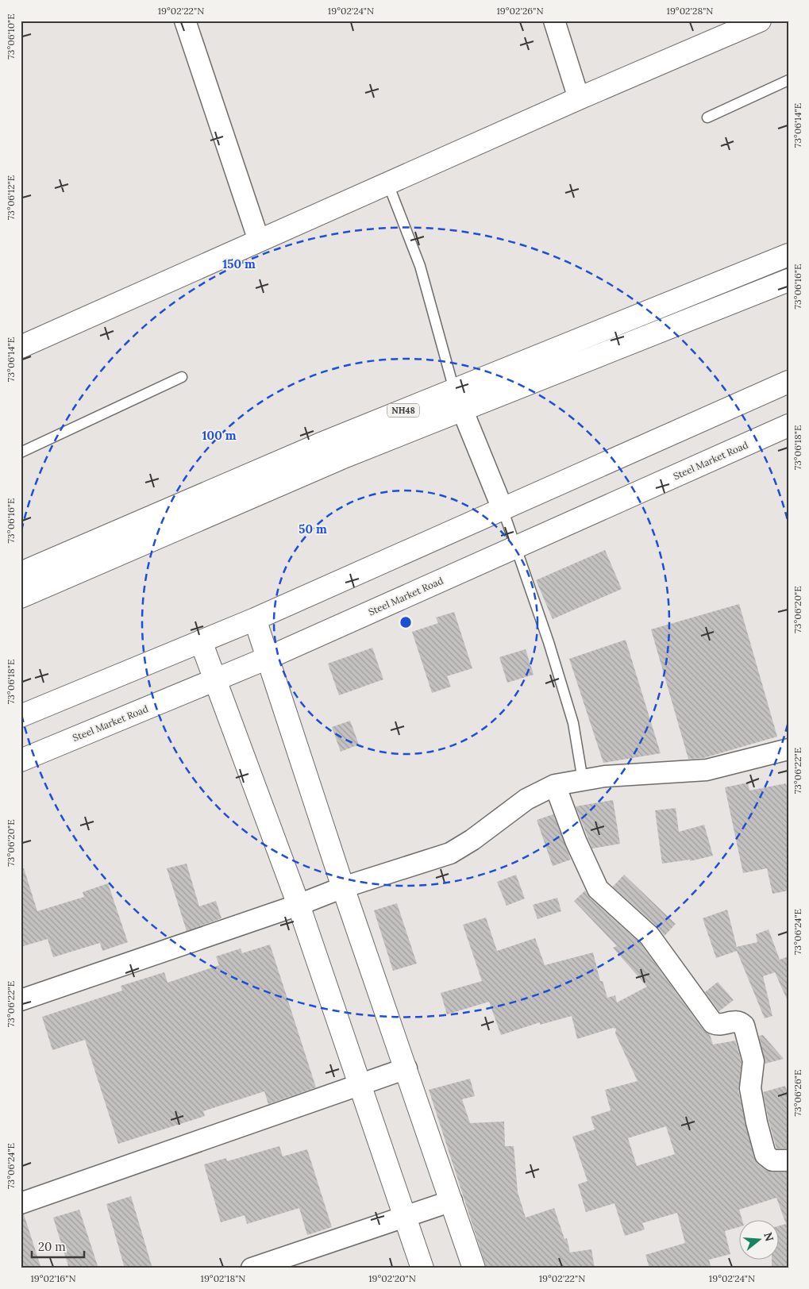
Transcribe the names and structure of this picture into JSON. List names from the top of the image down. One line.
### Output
{"streets":{"main road":["NH48","Steel Market Road"]},"scale_bar":"20 m","north":"right","coordinates":["19°02'22\"N","19°02'24\"N","19°02'26\"N","19°02'28\"N","73°06'10\"E","73°06'14\"E","73°06'12\"E","73°06'16\"E","73°06'18\"E","73°06'20\"E","73°06'22\"E","73°06'24\"E","73°06'26\"E","19°02'16\"N","19°02'18\"N","19°02'20\"N"],"rings":["150 m","100 m","50 m"]}
